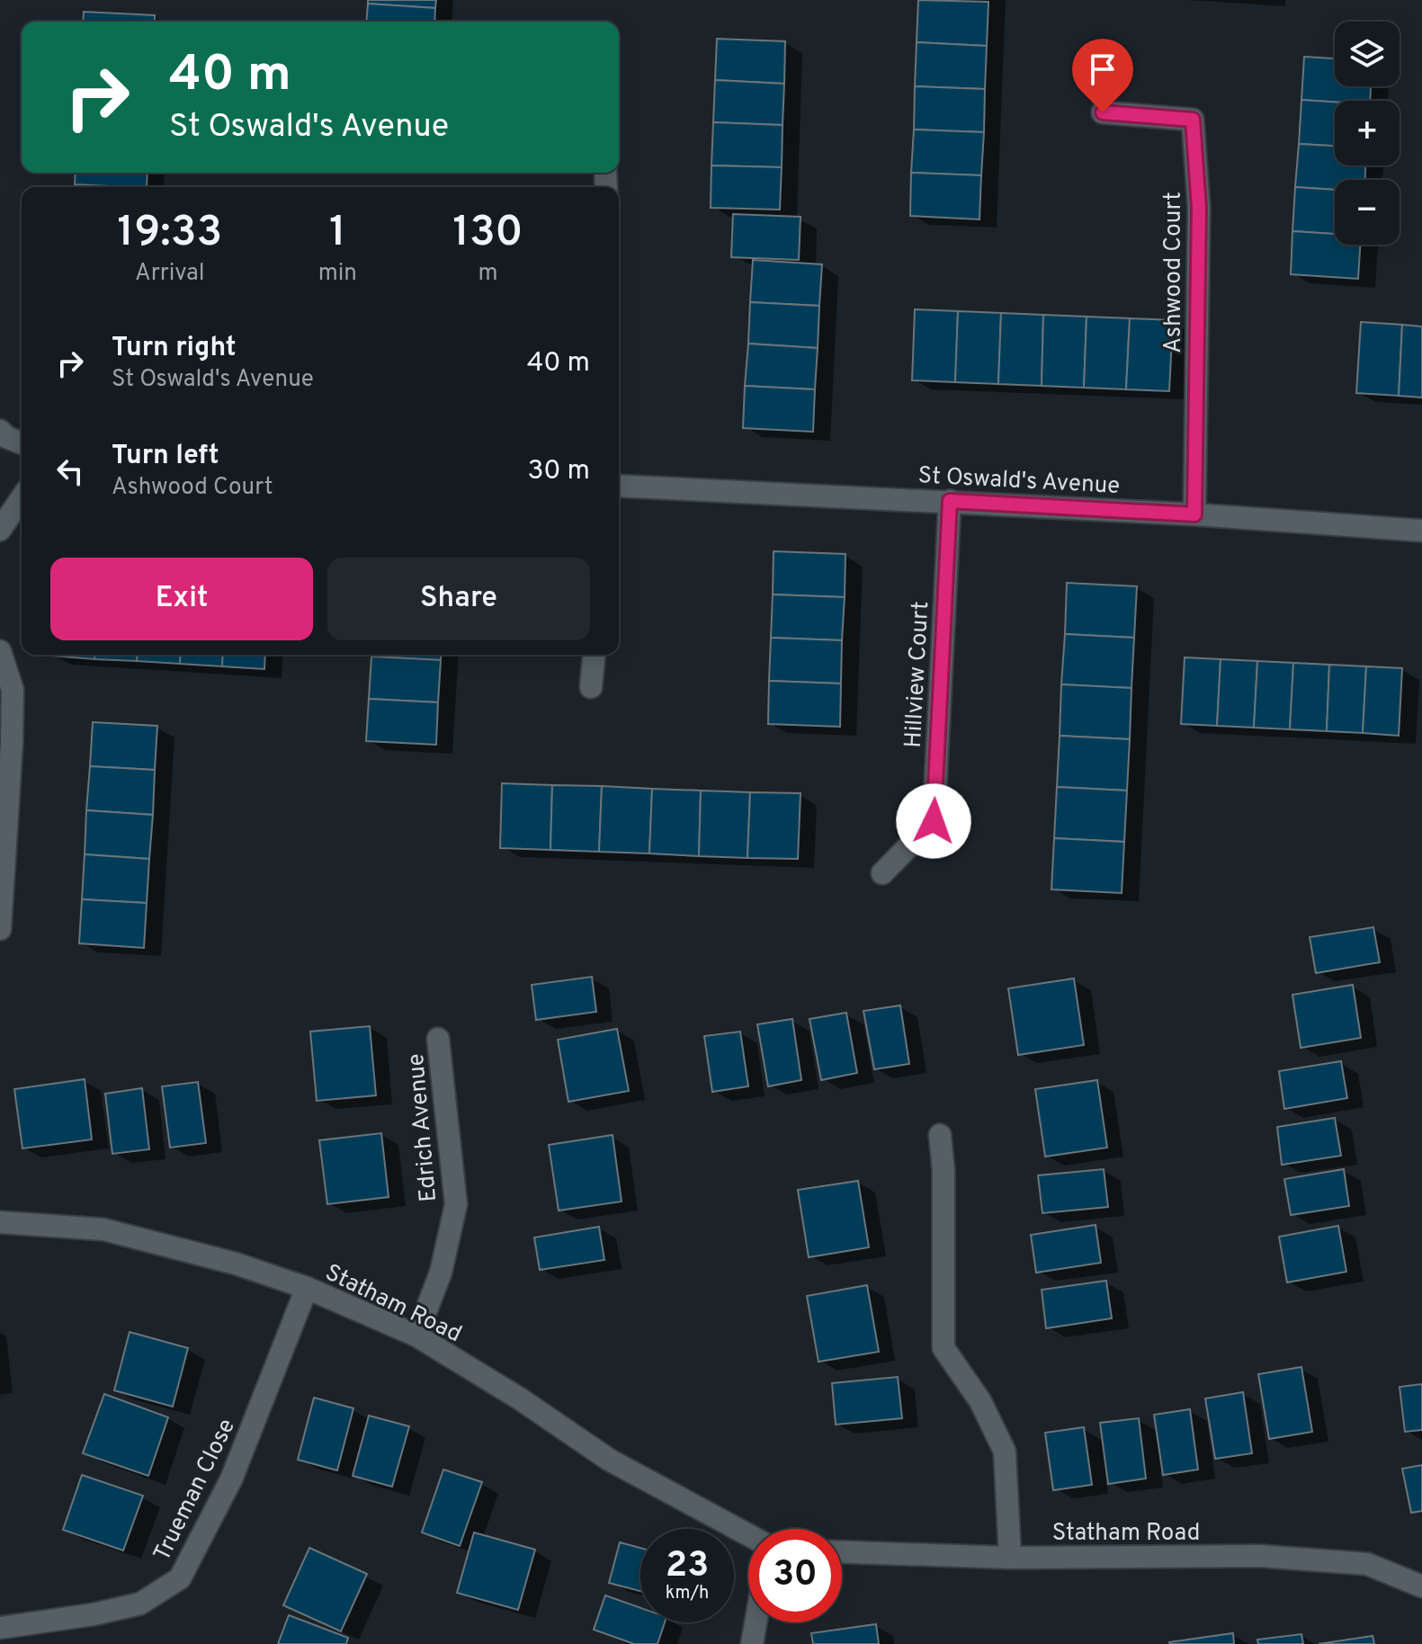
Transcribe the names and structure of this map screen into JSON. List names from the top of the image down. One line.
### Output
{"streets":{"street":["Ashwood Court","St Oswald's Avenue","Hillview Court","Edrich Avenue","Statham Road","Trueman Close"]},"crossings":[["Ashwood Court","St Oswald's Avenue"],["St Oswald's Avenue","Hillview Court"],["Edrich Avenue","Statham Road"],["Statham Road","Trueman Close"]],"page":{"map_buttons":["+","−"],"turn":["40 m","St Oswald's Avenue"],"eta":["19:33","Arrival","1","min","130","m"],"list":[{"name":"Turn right","note":"St Oswald's Avenue","value":"40 m"},{"name":"Turn left","note":"Ashwood Court","value":"30 m"}],"buttons":["Exit","Share"],"speed":"23 km/h","limit":"30"}}
